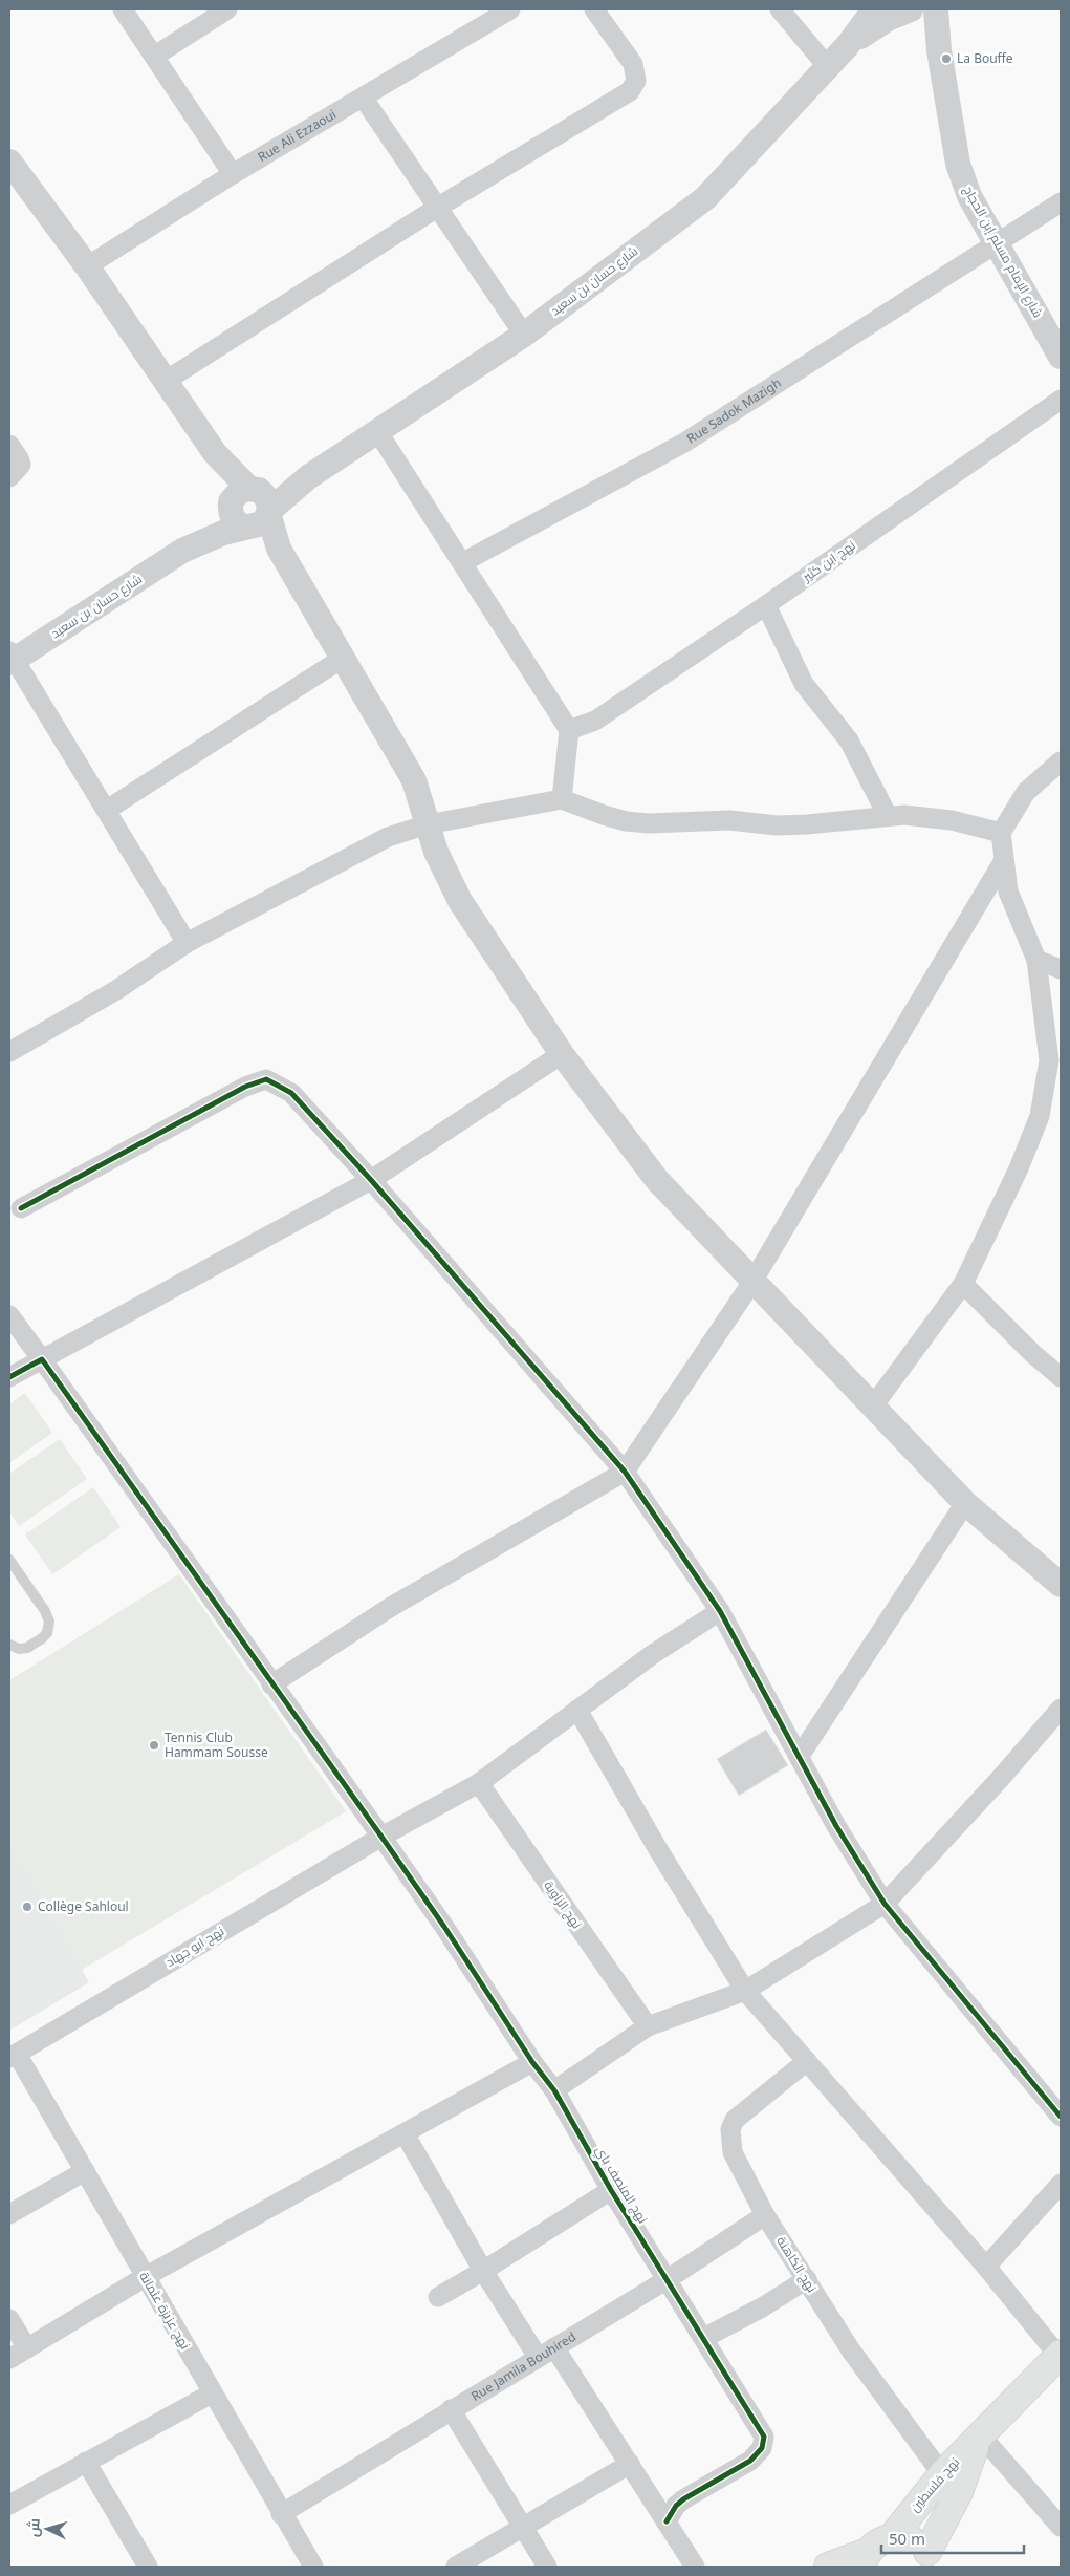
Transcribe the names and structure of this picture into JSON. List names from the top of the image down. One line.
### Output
{"streets":{"main road":["نهج فلسطين"],"street":["Rue Ali Ezzaoui","شارع اﻹمام مسلم إبن الحجاج","شارع حسان بن سعيد","Rue Sadok Mazigh","نهج ابن كثير","نهج الزاوية","نهج ابو جهاد","نهج المنصف باي","نهج الكاهنة","نهج عزيزة عثمانة","Rue Jamila Bouhired"]},"crossings":[["شارع اﻹمام مسلم إبن الحجاج","Rue Sadok Mazigh"],["نهج الزاوية","نهج ابو جهاد"],["نهج ابو جهاد","نهج المنصف باي"],["نهج ابو جهاد","نهج عزيزة عثمانة"],["نهج المنصف باي","Rue Jamila Bouhired"],["نهج الكاهنة","Rue Jamila Bouhired"],["نهج الكاهنة","نهج فلسطين"],["نهج عزيزة عثمانة","Rue Jamila Bouhired"]],"places":["La Bouffe","Tennis Club Hammam Sousse","Collège Sahloul"],"scale_bar":"50 m","north":"left"}
